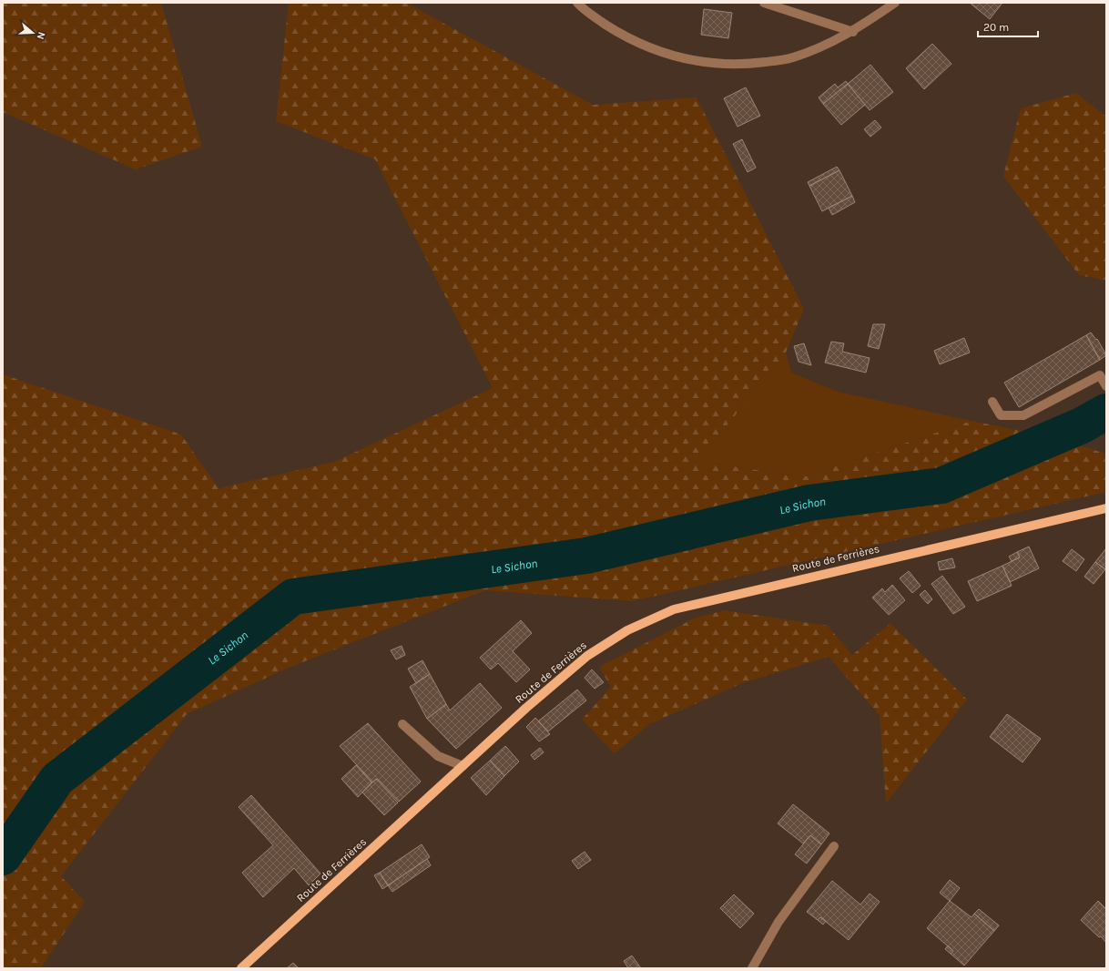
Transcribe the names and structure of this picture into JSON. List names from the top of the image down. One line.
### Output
{"streets":{"main road":["Route de Ferrières"]},"water":["Le Sichon"],"scale_bar":"20 m","north":"right"}
